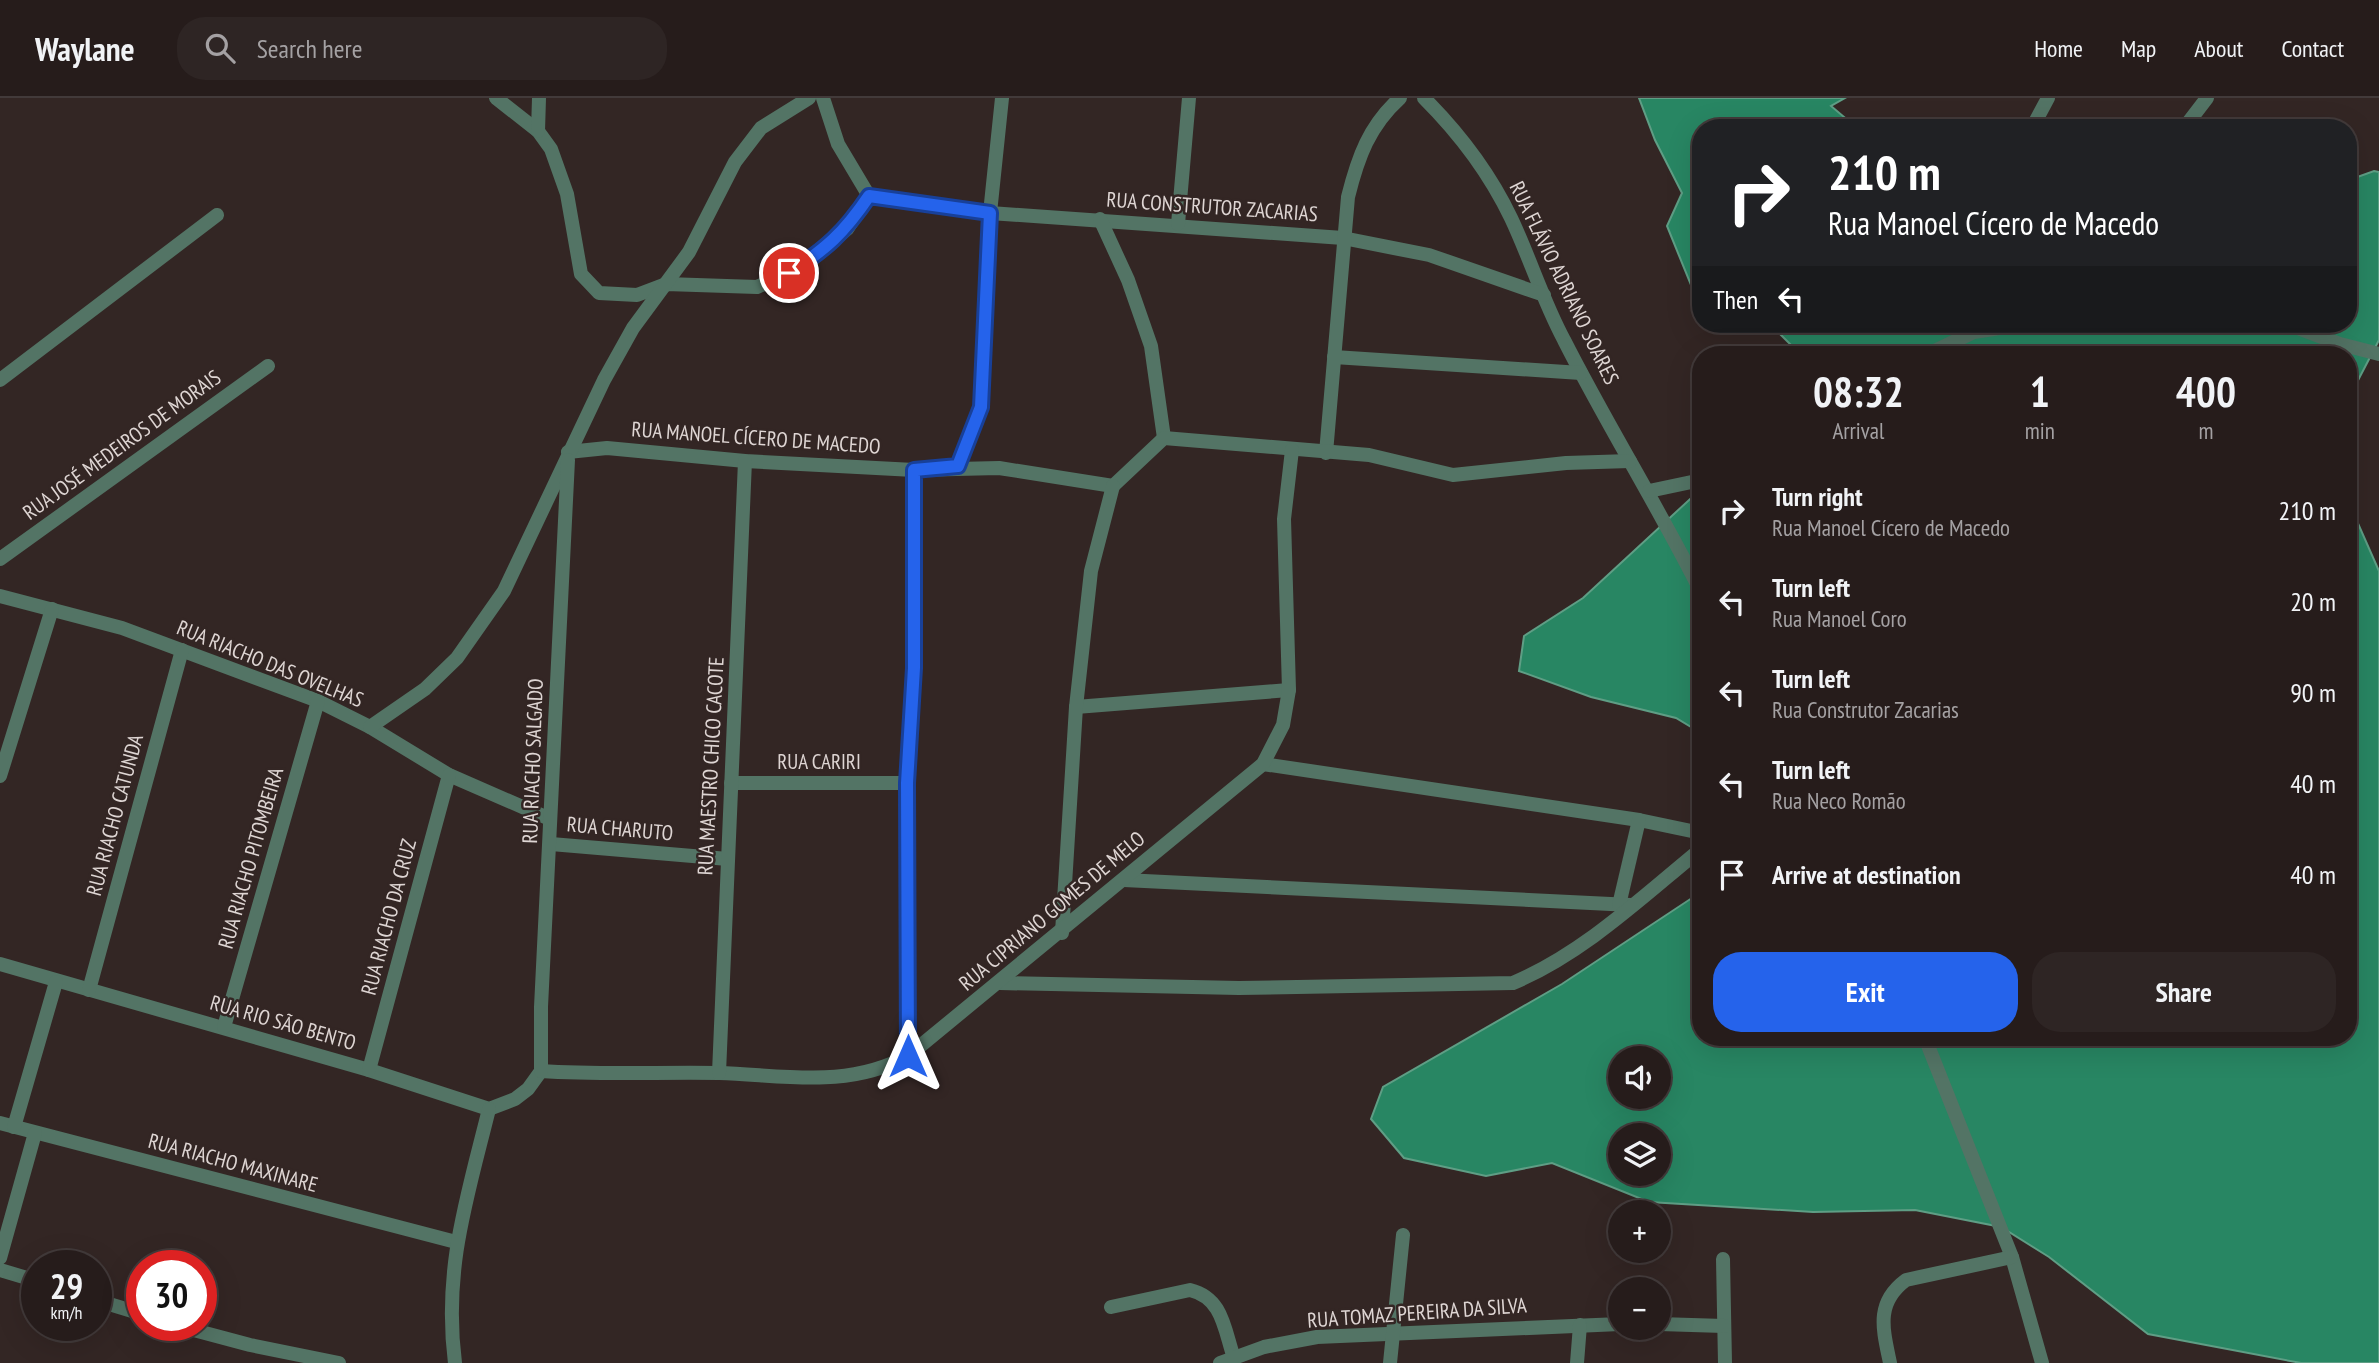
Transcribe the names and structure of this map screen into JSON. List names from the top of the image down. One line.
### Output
{"streets":{"street":["RUA CONSTRUTOR ZACARIAS","RUA FLÁVIO ADRIANO SOARES","RUA MANOEL CÍCERO DE MACEDO","RUA JOSÉ MEDEIROS DE MORAIS","RUA RIACHO DAS OVELHAS","RUA RIACHO SALGADO","RUA CARIRI","RUA MAESTRO CHICO CACOTE","RUA RIACHO CATUNDA","RUA CHARUTO","RUA RIACHO PITOMBEIRA","RUA CIPRIANO GOMES DE MELO","RUA RIACHO DA CRUZ","RUA RIO SÃO BENTO","RUA RIACHO MAXINARE","RUA TOMAZ PEREIRA DA SILVA"]},"crossings":[["RUA CONSTRUTOR ZACARIAS","RUA FLÁVIO ADRIANO SOARES"],["RUA MANOEL CÍCERO DE MACEDO","RUA RIACHO SALGADO"],["RUA MANOEL CÍCERO DE MACEDO","RUA MAESTRO CHICO CACOTE"],["RUA RIACHO DAS OVELHAS","RUA RIACHO SALGADO"],["RUA RIACHO DAS OVELHAS","RUA RIACHO CATUNDA"],["RUA RIACHO DAS OVELHAS","RUA RIACHO PITOMBEIRA"],["RUA RIACHO DAS OVELHAS","RUA RIACHO DA CRUZ"],["RUA RIACHO SALGADO","RUA CHARUTO"],["RUA RIACHO SALGADO","RUA CIPRIANO GOMES DE MELO"],["RUA CARIRI","RUA MAESTRO CHICO CACOTE"],["RUA MAESTRO CHICO CACOTE","RUA CHARUTO"],["RUA MAESTRO CHICO CACOTE","RUA CIPRIANO GOMES DE MELO"],["RUA RIACHO CATUNDA","RUA RIO SÃO BENTO"],["RUA RIACHO PITOMBEIRA","RUA RIO SÃO BENTO"],["RUA RIACHO DA CRUZ","RUA RIO SÃO BENTO"]],"page":{"header":"Waylane","search":"Search here","nav":["Home","Map","About","Contact"],"turn":["210 m","Rua Manoel Cícero de Macedo"],"then":"Then","eta":["08:32","Arrival","1","min","400","m"],"list":[{"name":"Turn right","note":"Rua Manoel Cícero de Macedo","value":"210 m"},{"name":"Turn left","note":"Rua Manoel Coro","value":"20 m"},{"name":"Turn left","note":"Rua Construtor Zacarias","value":"90 m"},{"name":"Turn left","note":"Rua Neco Romão","value":"40 m"},{"name":"Arrive at destination","value":"40 m"}],"buttons":["Exit","Share"],"map_buttons":["+","−"],"speed":"29 km/h","limit":"30"}}
